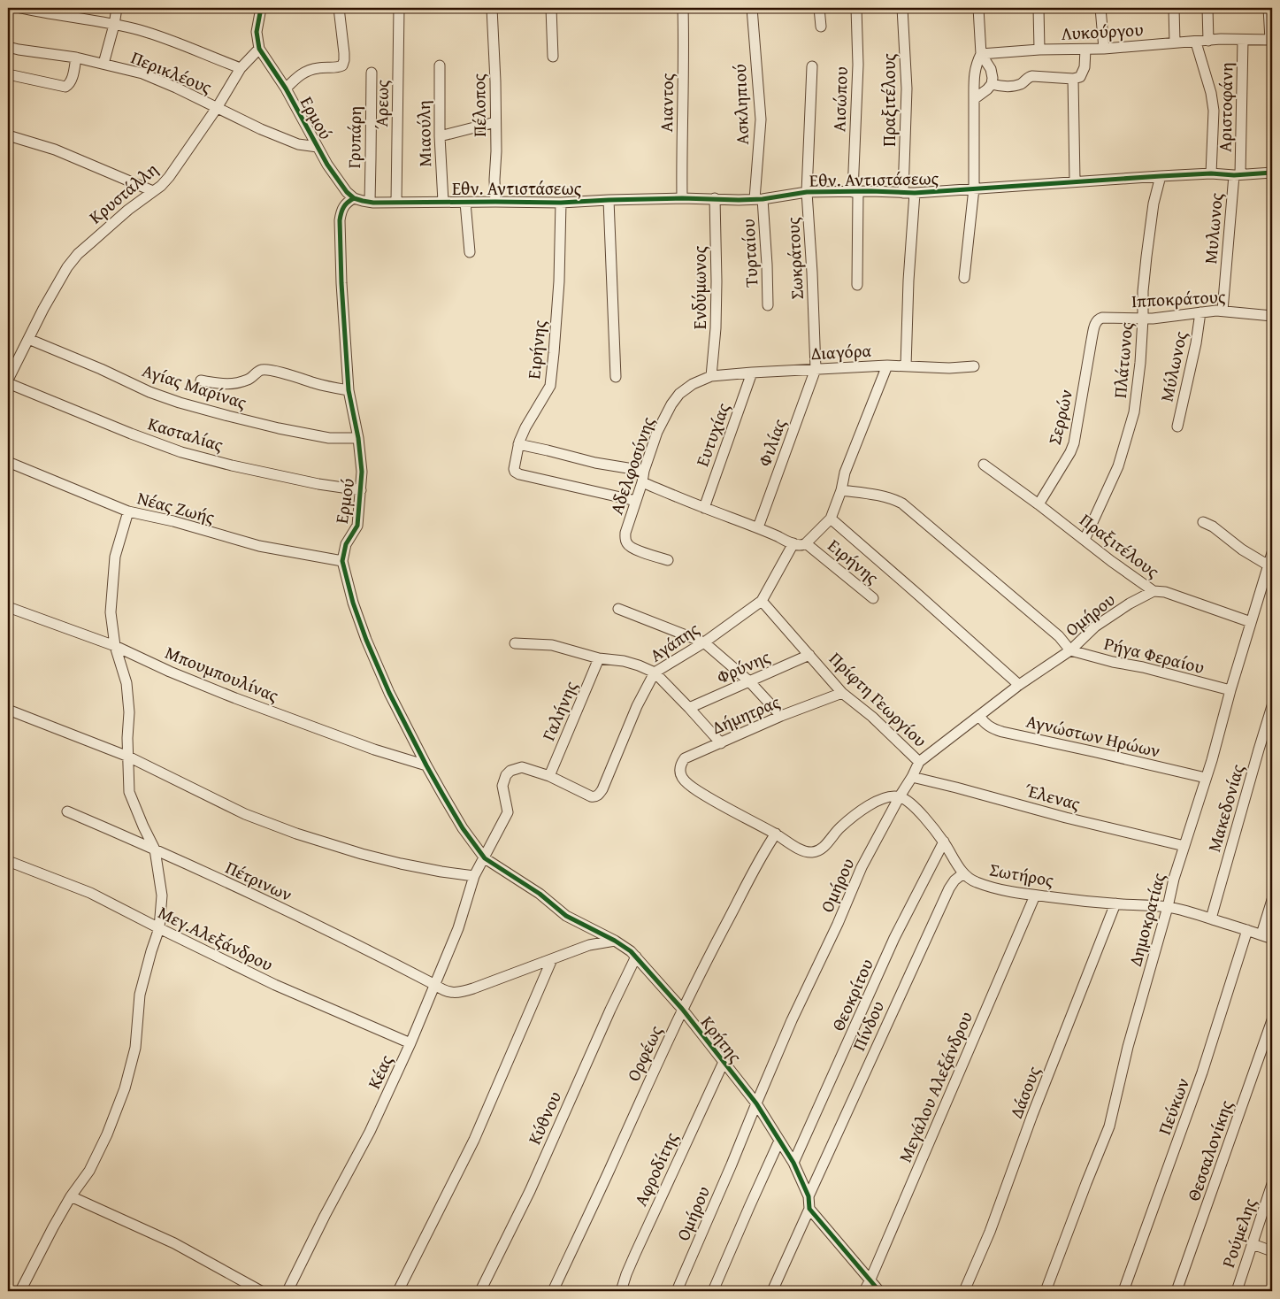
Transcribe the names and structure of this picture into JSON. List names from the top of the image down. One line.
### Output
{"streets":{"street":["Λυκούργου","Περικλέους","Αισώπου","Πραξιτέλους","Αιαντος","Άρεως","Ασκληπιού","Πέλοπος","Αριστοφάνη","Ερμού","Μιαούλη","Γρυπάρη","Εθν. Αντιστάσεως","Κρυστάλλη","Μυλωνος","Τυρταίου","Σωκράτους","Ενδύμωνος","Ιπποκράτους","Ειρήνης","Διαγόρα","Πλάτωνος","Μύλωνος","Αγίας Μαρίνας","Σερρών","Κασταλίας","Ευτυχίας","Φιλίας","Αδελφοσύνης","Νέας Ζωής","Ομήρου","Αγάπης","Ρήγα Φεραίου","Φρύνης","Μπουμπουλίνας","Πρίφτη Γεωργίου","Γαλήνης","Δήμητρας","Αγνώστων Ηρώων","Έλενας","Μακεδονίας","Σωτήρος","Πέτρινων","Δημοκρατίας","Μεγ.Αλεξάνδρου","Θεοκρίτου","Πίνδου","Κρήτης","Ορφέως","Κέας","Μεγάλου Αλεξάνδρου","Δάσους","Πεύκων","Κύθνου","Θεσσαλονίκης","Αφροδίτης","Ρούμελης"]},"crossings":[["Λυκούργου","Αριστοφάνη"],["Περικλέους","Ερμού"],["Περικλέους","Κρυστάλλη"],["Αισώπου","Εθν. Αντιστάσεως"],["Πραξιτέλους","Εθν. Αντιστάσεως"],["Πραξιτέλους","Πλάτωνος"],["Πραξιτέλους","Σερρών"],["Πραξιτέλους","Ομήρου"],["Πραξιτέλους","Δημοκρατίας"],["Αιαντος","Εθν. Αντιστάσεως"],["Άρεως","Εθν. Αντιστάσεως"],["Ασκληπιού","Εθν. Αντιστάσεως"],["Ασκληπιού","Τυρταίου"],["Πέλοπος","Εθν. Αντιστάσεως"],["Αριστοφάνη","Εθν. Αντιστάσεως"],["Αριστοφάνη","Μυλωνος"],["Ερμού","Κρυστάλλη"],["Ερμού","Αγίας Μαρίνας"],["Ερμού","Κασταλίας"],["Ερμού","Νέας Ζωής"],["Μιαούλη","Εθν. Αντιστάσεως"],["Γρυπάρη","Εθν. Αντιστάσεως"],["Εθν. Αντιστάσεως","Μυλωνος"],["Εθν. Αντιστάσεως","Τυρταίου"],["Εθν. Αντιστάσεως","Σωκράτους"],["Εθν. Αντιστάσεως","Ενδύμωνος"],["Εθν. Αντιστάσεως","Ειρήνης"],["Εθν. Αντιστάσεως","Πλάτωνος"],["Κρυστάλλη","Αγίας Μαρίνας"],["Μυλωνος","Ιπποκράτους"],["Σωκράτους","Διαγόρα"],["Σωκράτους","Φιλίας"],["Ενδύμωνος","Διαγόρα"],["Ενδύμωνος","Αδελφοσύνης"],["Ιπποκράτους","Πλάτωνος"],["Ιπποκράτους","Μύλωνος"],["Ιπποκράτους","Σερρών"],["Ειρήνης","Ευτυχίας"],["Ειρήνης","Φιλίας"],["Ειρήνης","Αδελφοσύνης"],["Ειρήνης","Αγάπης"],["Διαγόρα","Ευτυχίας"],["Διαγόρα","Φιλίας"],["Διαγόρα","Αδελφοσύνης"],["Ομήρου","Ρήγα Φεραίου"],["Ομήρου","Πρίφτη Γεωργίου"],["Ομήρου","Αγνώστων Ηρώων"],["Ομήρου","Έλενας"],["Ομήρου","Σωτήρος"],["Ομήρου","Κρήτης"],["Αγάπης","Πρίφτη Γεωργίου"],["Αγάπης","Κέας"],["Ρήγα Φεραίου","Δημοκρατίας"],["Φρύνης","Πρίφτη Γεωργίου"],["Πρίφτη Γεωργίου","Δήμητρας"],["Γαλήνης","Κέας"],["Δήμητρας","Ορφέως"],["Αγνώστων Ηρώων","Δημοκρατίας"],["Έλενας","Δημοκρατίας"],["Μακεδονίας","Σωτήρος"],["Σωτήρος","Δημοκρατίας"],["Σωτήρος","Θεοκρίτου"],["Σωτήρος","Πίνδου"],["Σωτήρος","Μεγάλου Αλεξάνδρου"],["Σωτήρος","Δάσους"],["Σωτήρος","Πεύκων"],["Πέτρινων","Κρήτης"],["Πέτρινων","Κέας"],["Μεγ.Αλεξάνδρου","Κέας"],["Θεοκρίτου","Κρήτης"],["Πίνδου","Κρήτης"],["Κρήτης","Ορφέως"],["Κρήτης","Κέας"],["Κρήτης","Κύθνου"],["Κρήτης","Αφροδίτης"]]}
